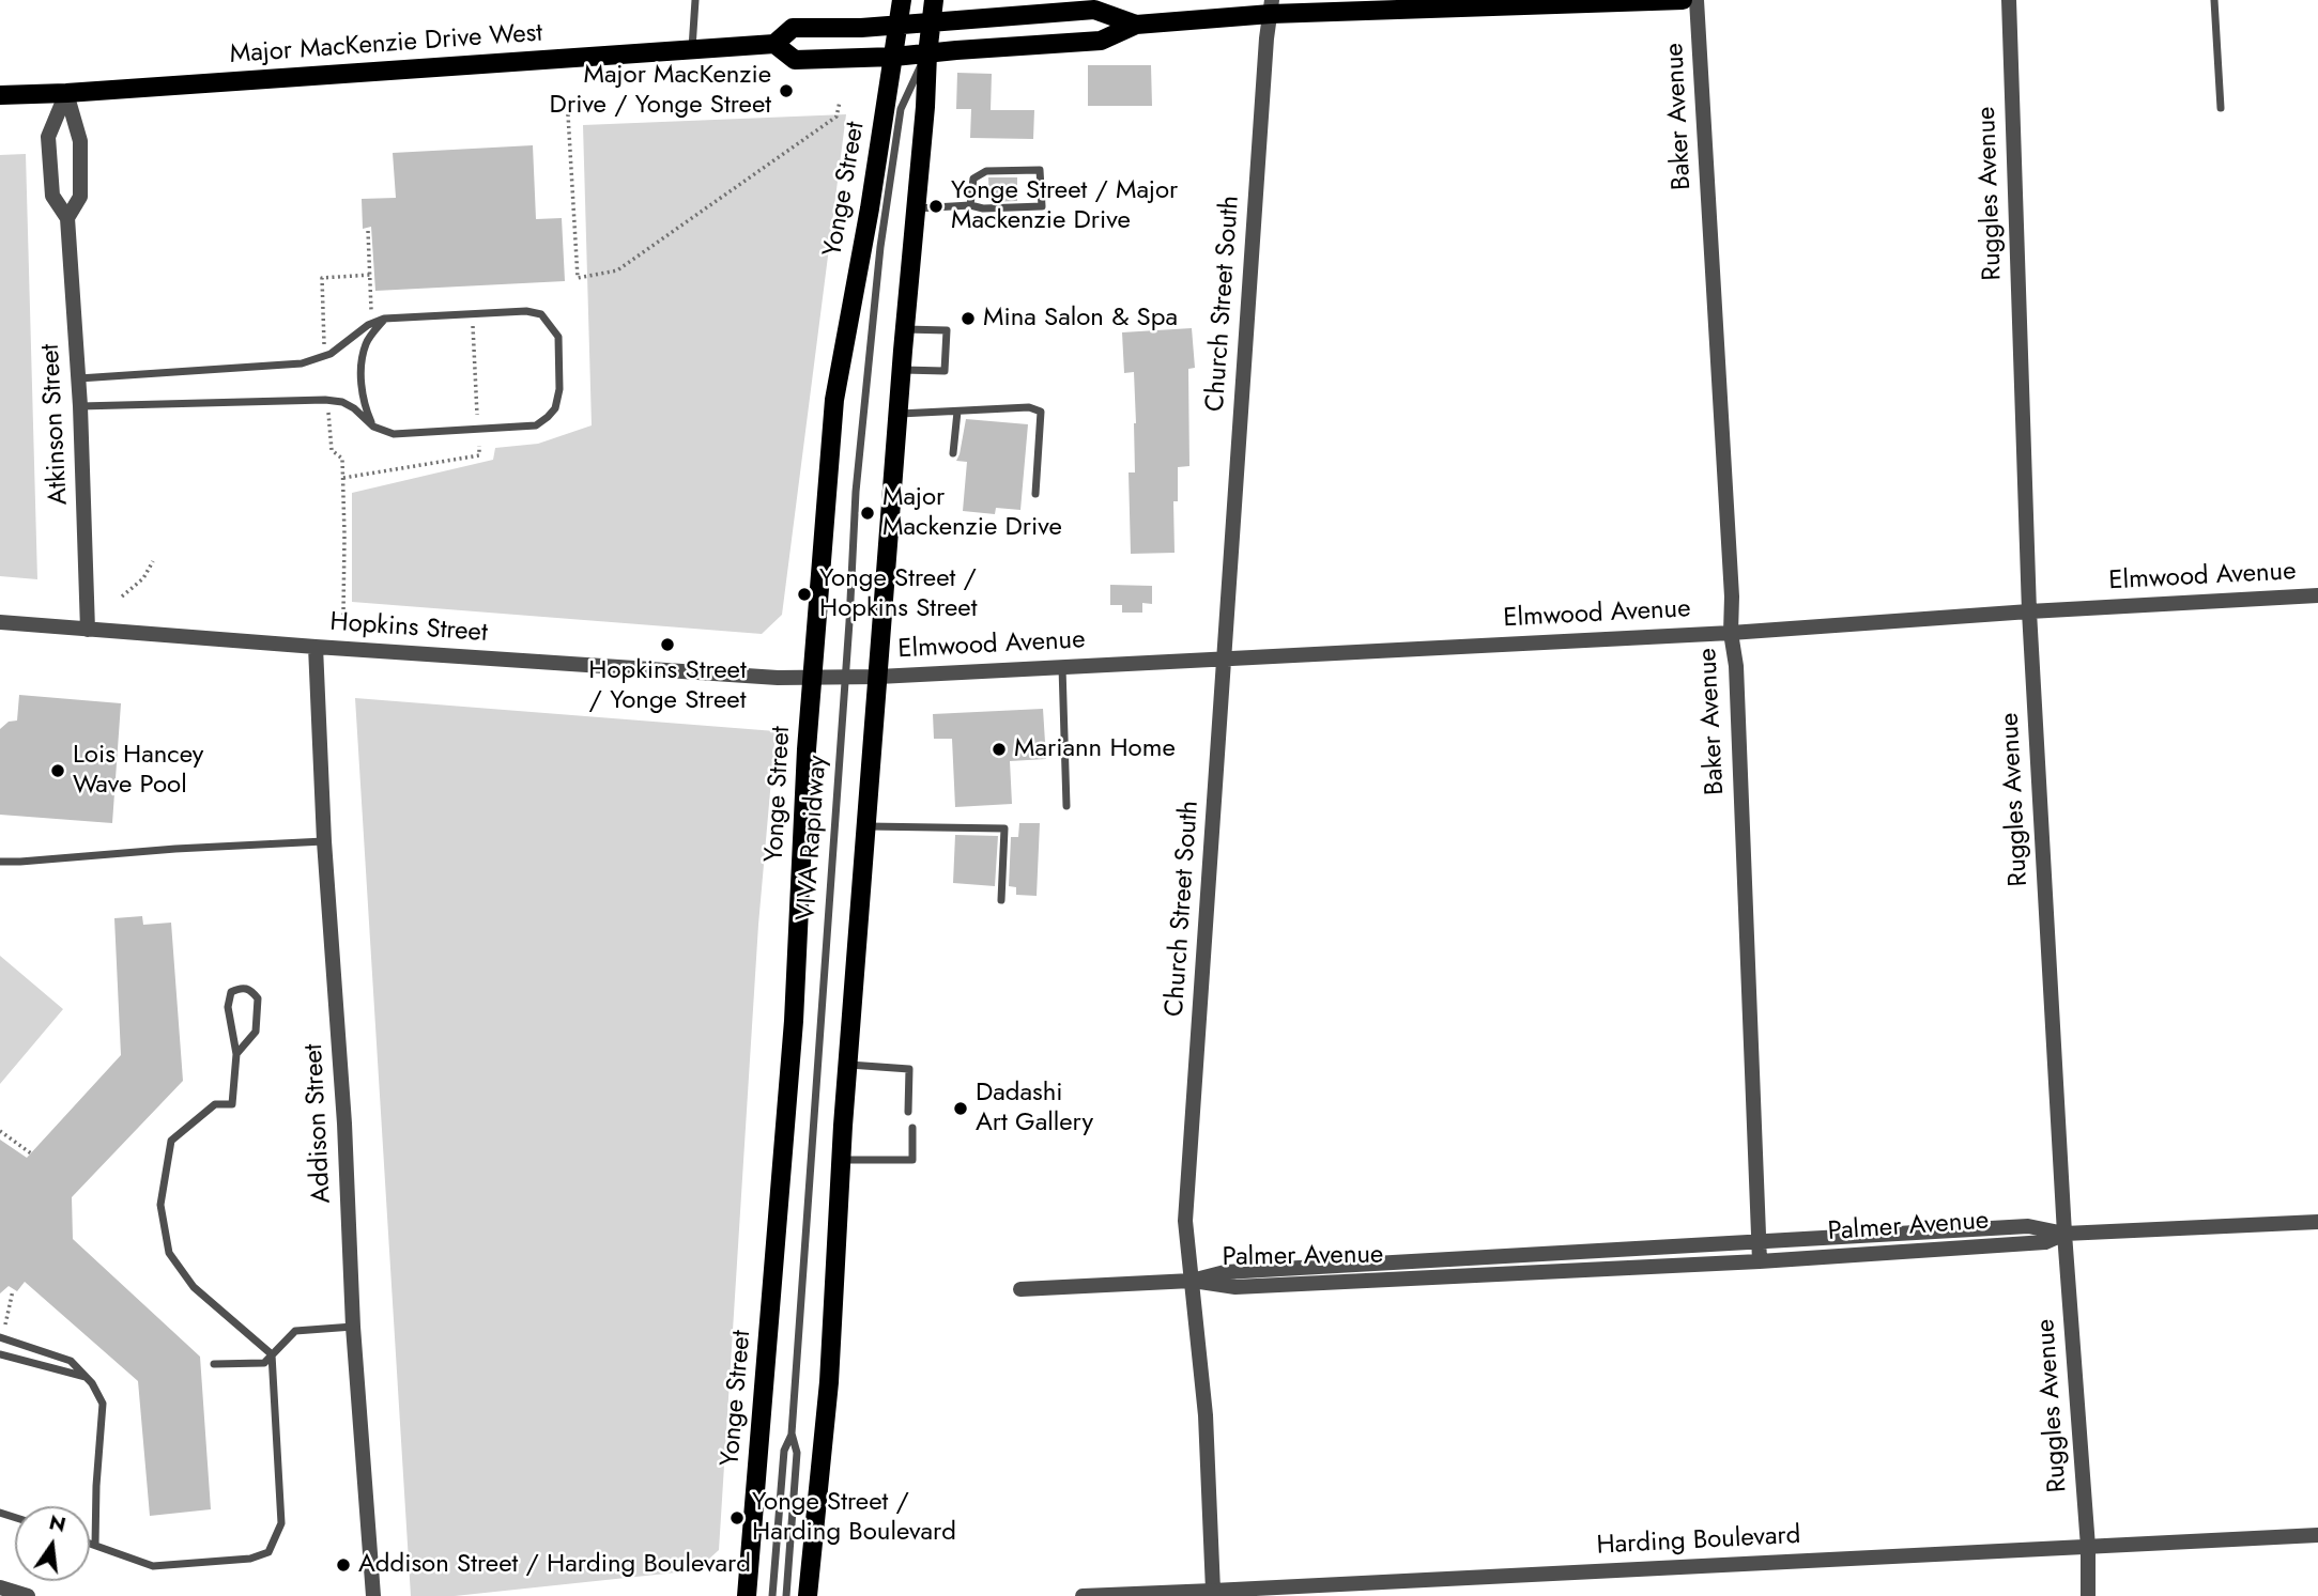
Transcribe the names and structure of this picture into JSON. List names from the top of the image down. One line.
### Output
{"streets":{"main road":["Major MacKenzie Drive West","Yonge Street"],"street":["Baker Avenue","Ruggles Avenue","Church Street South","Atkinson Street","Elmwood Avenue","Hopkins Street","Addison Street","Palmer Avenue","Harding Boulevard"],"lane":["VIVA Rapidway"]},"crossings":[["Major MacKenzie Drive West","Yonge Street"],["Major MacKenzie Drive West","Atkinson Street"],["Major MacKenzie Drive West","VIVA Rapidway"],["Baker Avenue","Elmwood Avenue"],["Baker Avenue","Palmer Avenue"],["Yonge Street","Hopkins Street"],["Yonge Street","VIVA Rapidway"],["Ruggles Avenue","Elmwood Avenue"],["Ruggles Avenue","Palmer Avenue"],["Ruggles Avenue","Harding Boulevard"],["Church Street South","Elmwood Avenue"],["Church Street South","Palmer Avenue"],["Church Street South","Harding Boulevard"],["Atkinson Street","Hopkins Street"],["Elmwood Avenue","Hopkins Street"],["Elmwood Avenue","VIVA Rapidway"],["Hopkins Street","VIVA Rapidway"],["Hopkins Street","Addison Street"]],"places":["Major MacKenzie Drive / Yonge Street","Yonge Street / Major Mackenzie Drive","Mina Salon & Spa","Major Mackenzie Drive","Yonge Street / Hopkins Street","Hopkins Street / Yonge Street","Mariann Home","Lois Hancey Wave Pool","Dadashi Art Gallery","Yonge Street / Harding Boulevard","Addison Street / Harding Boulevard"],"north":"top"}
